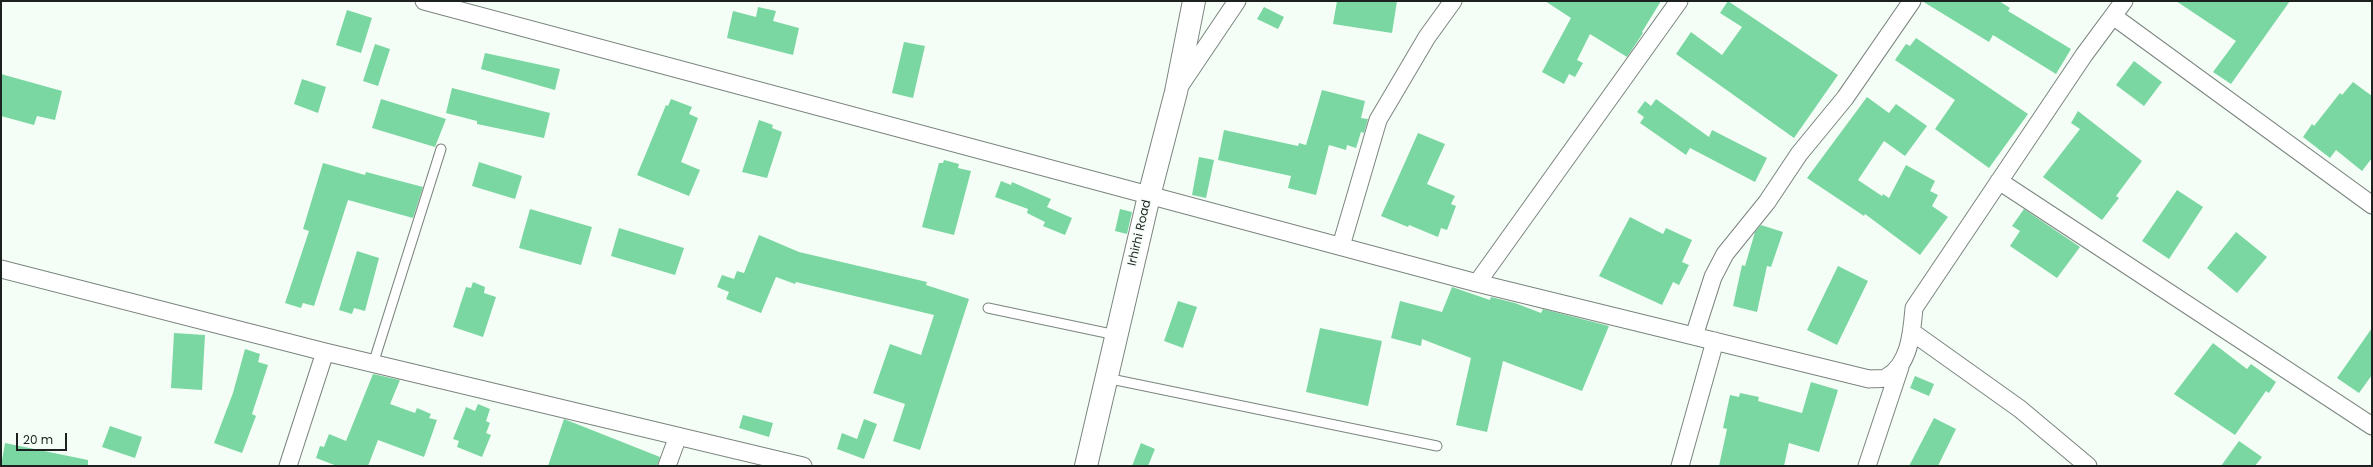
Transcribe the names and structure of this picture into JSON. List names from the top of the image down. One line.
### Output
{"streets":{"street":["Irhirhi Road"]},"scale_bar":"20 m"}
